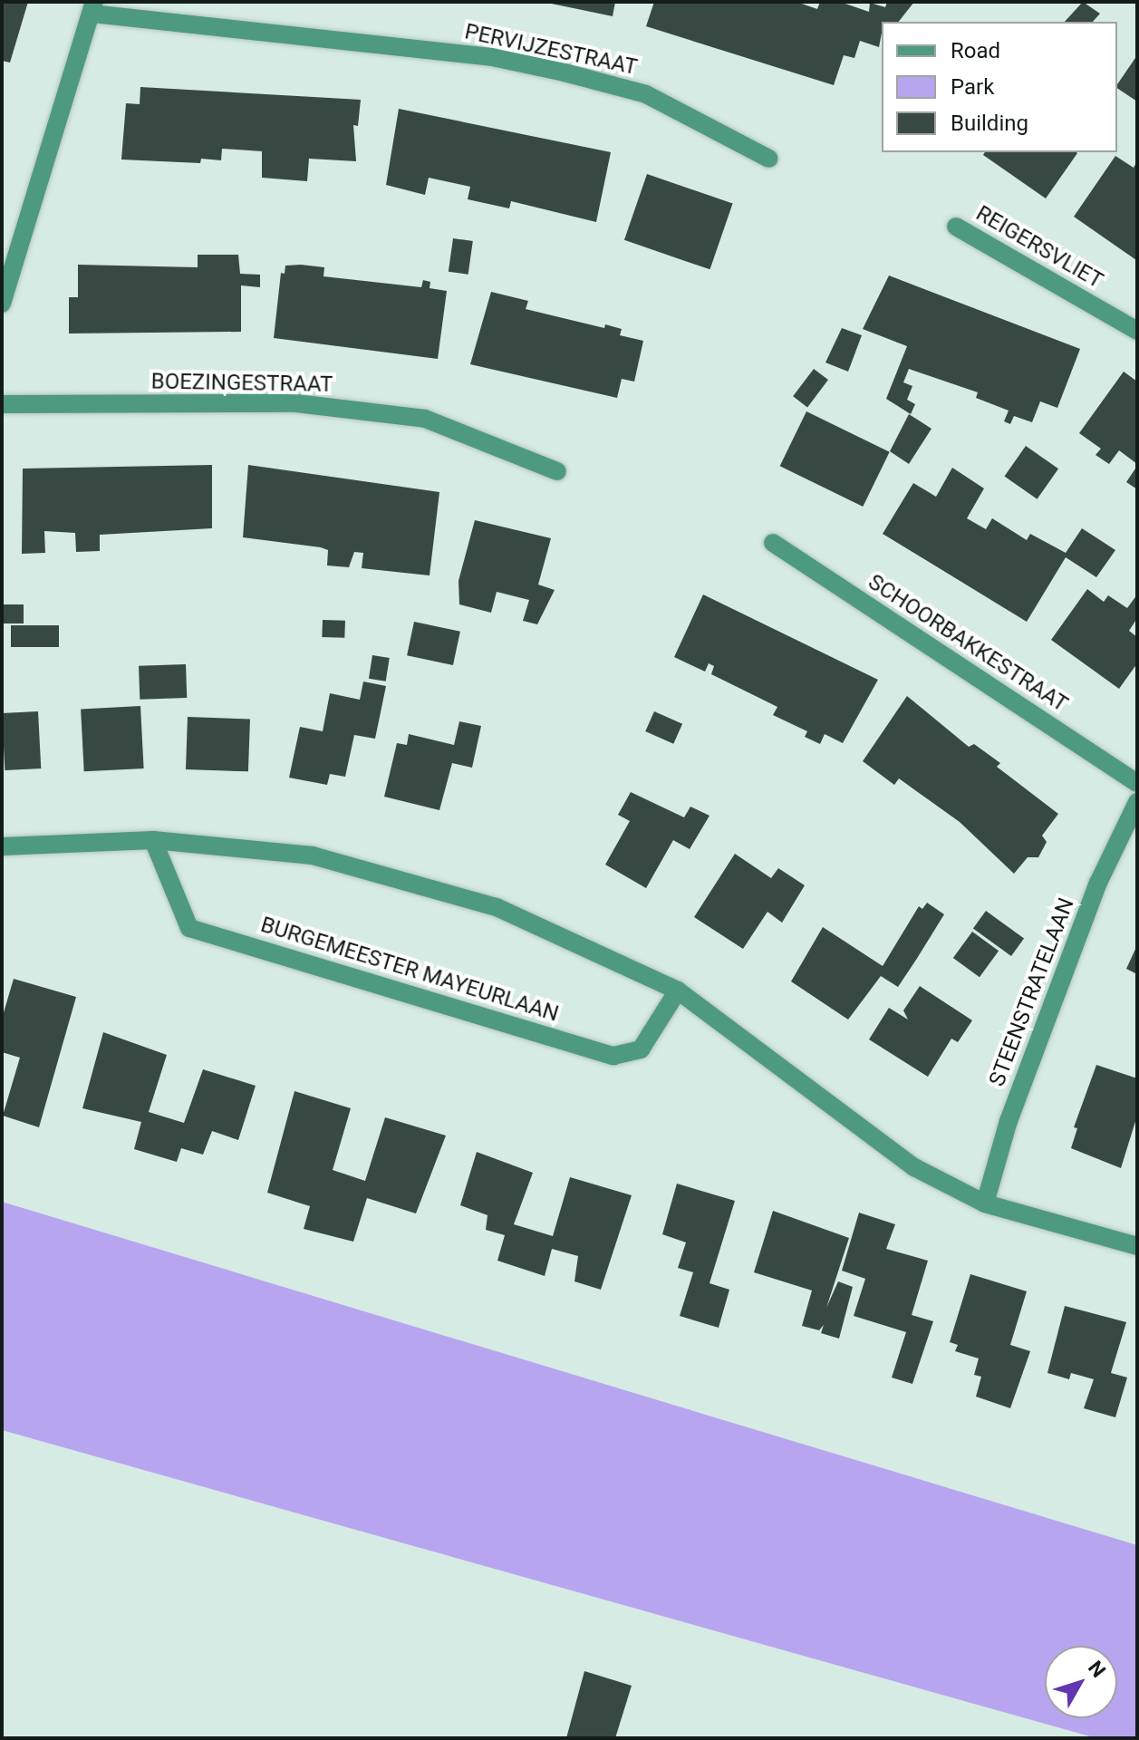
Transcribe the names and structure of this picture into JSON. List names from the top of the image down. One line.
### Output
{"streets":{"street":["PERVIJZESTRAAT","REIGERSVLIET","BOEZINGESTRAAT","SCHOORBAKKESTRAAT","BURGEMEESTER MAYEURLAAN","STEENSTRATELAAN"]},"legend":["Road","Park","Building"],"north":"top right"}
